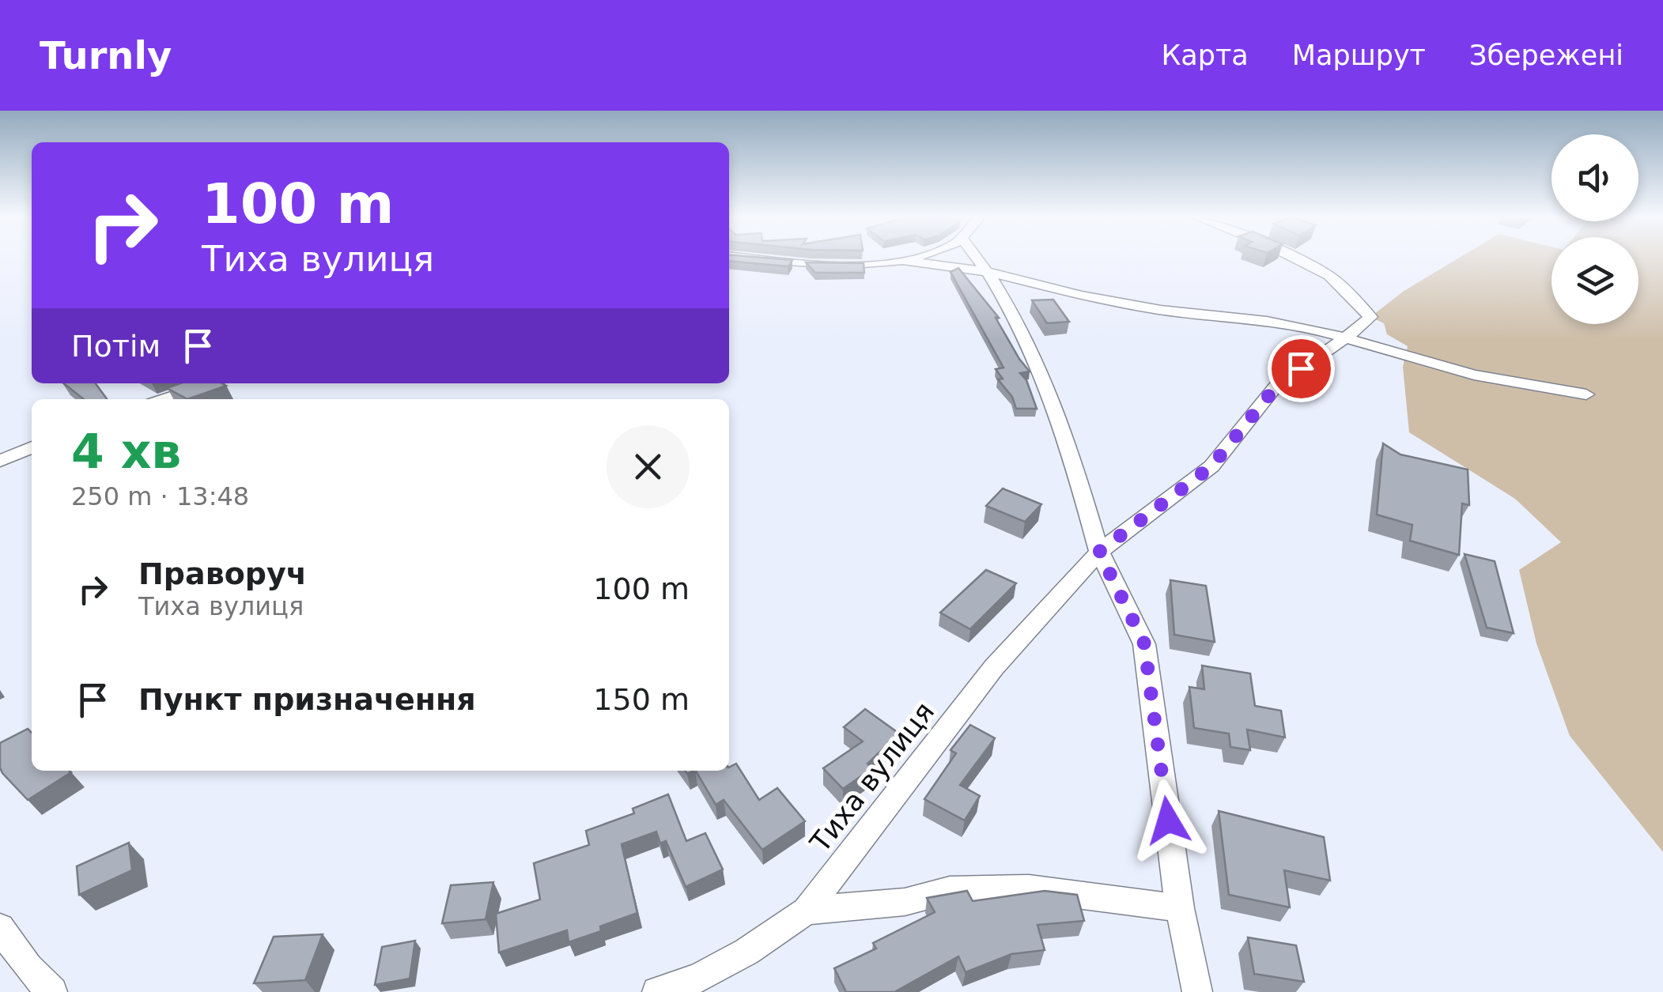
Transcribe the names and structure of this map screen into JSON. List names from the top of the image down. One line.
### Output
{"streets":{"street":["Тиха вулиця"]},"page":{"header":"Turnly","nav":["Карта","Маршрут","Збережені"],"turn":["100 m","Тиха вулиця"],"then":"Потім","heading":["4 хв","250 m · 13:48"],"list":[{"name":"Праворуч","note":"Тиха вулиця","value":"100 m"},{"name":"Пункт призначення","value":"150 m"}]}}
